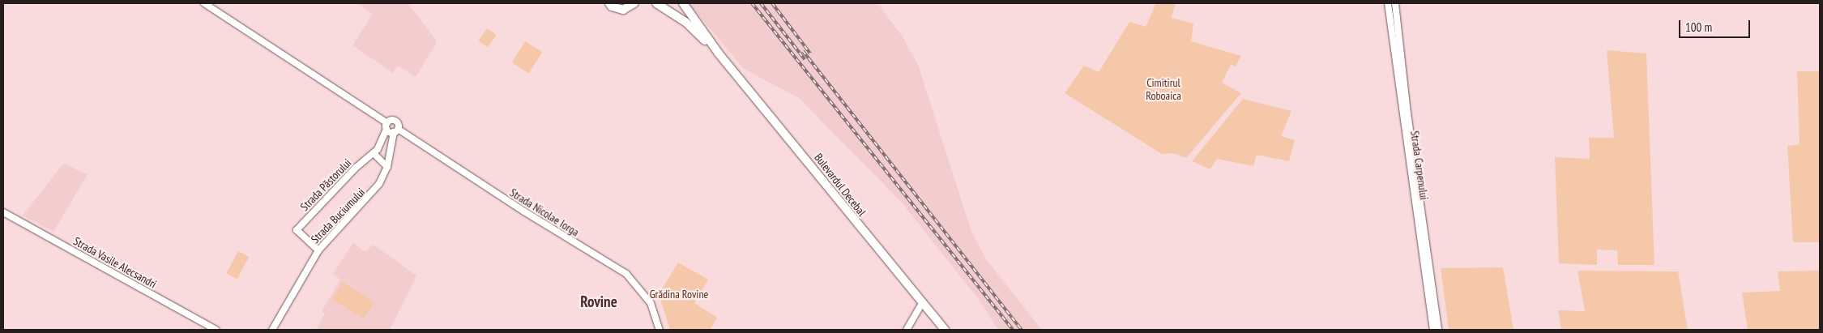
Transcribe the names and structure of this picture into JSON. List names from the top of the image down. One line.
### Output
{"streets":{"main road":["Bulevardul Decebal"],"street":["Strada Carpenului","Strada Păstorului","Strada Nicolae Iorga","Strada Buciumului","Strada Vasile Alecsandri"]},"crossings":[["Strada Păstorului","Strada Buciumului"],["Strada Nicolae Iorga","Strada Buciumului"]],"districts":["Rovine"],"parks":["Cimitirul Roboaica","Grădina Rovine"],"scale_bar":"100 m"}
